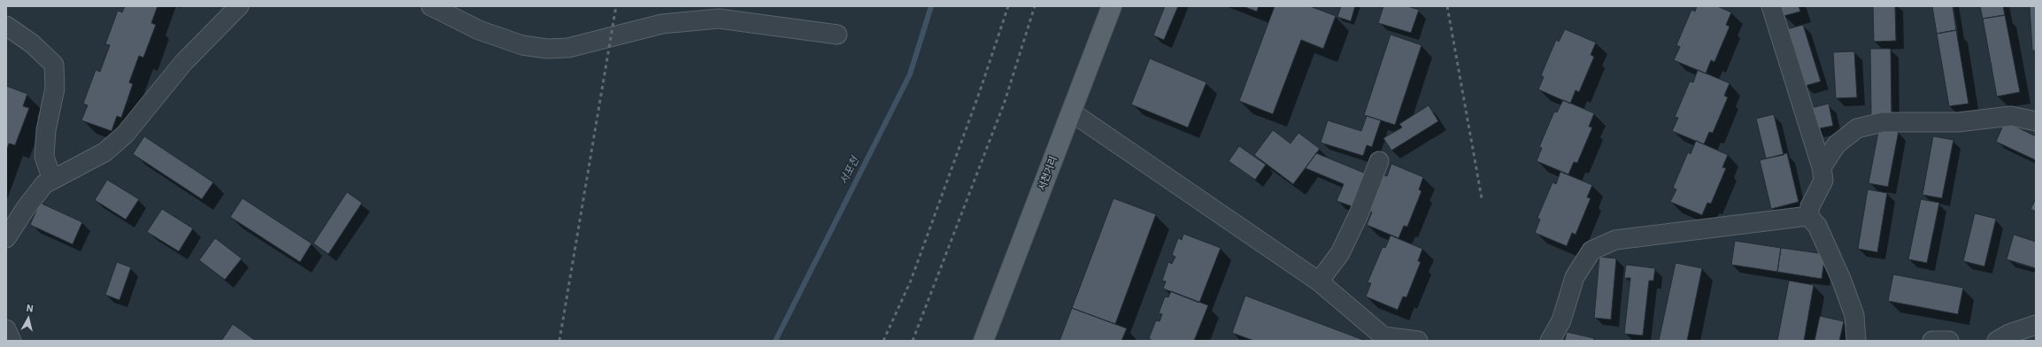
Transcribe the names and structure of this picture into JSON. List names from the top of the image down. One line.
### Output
{"streets":{"main road":["서천거리"]},"water":["서포천"],"north":"top"}
